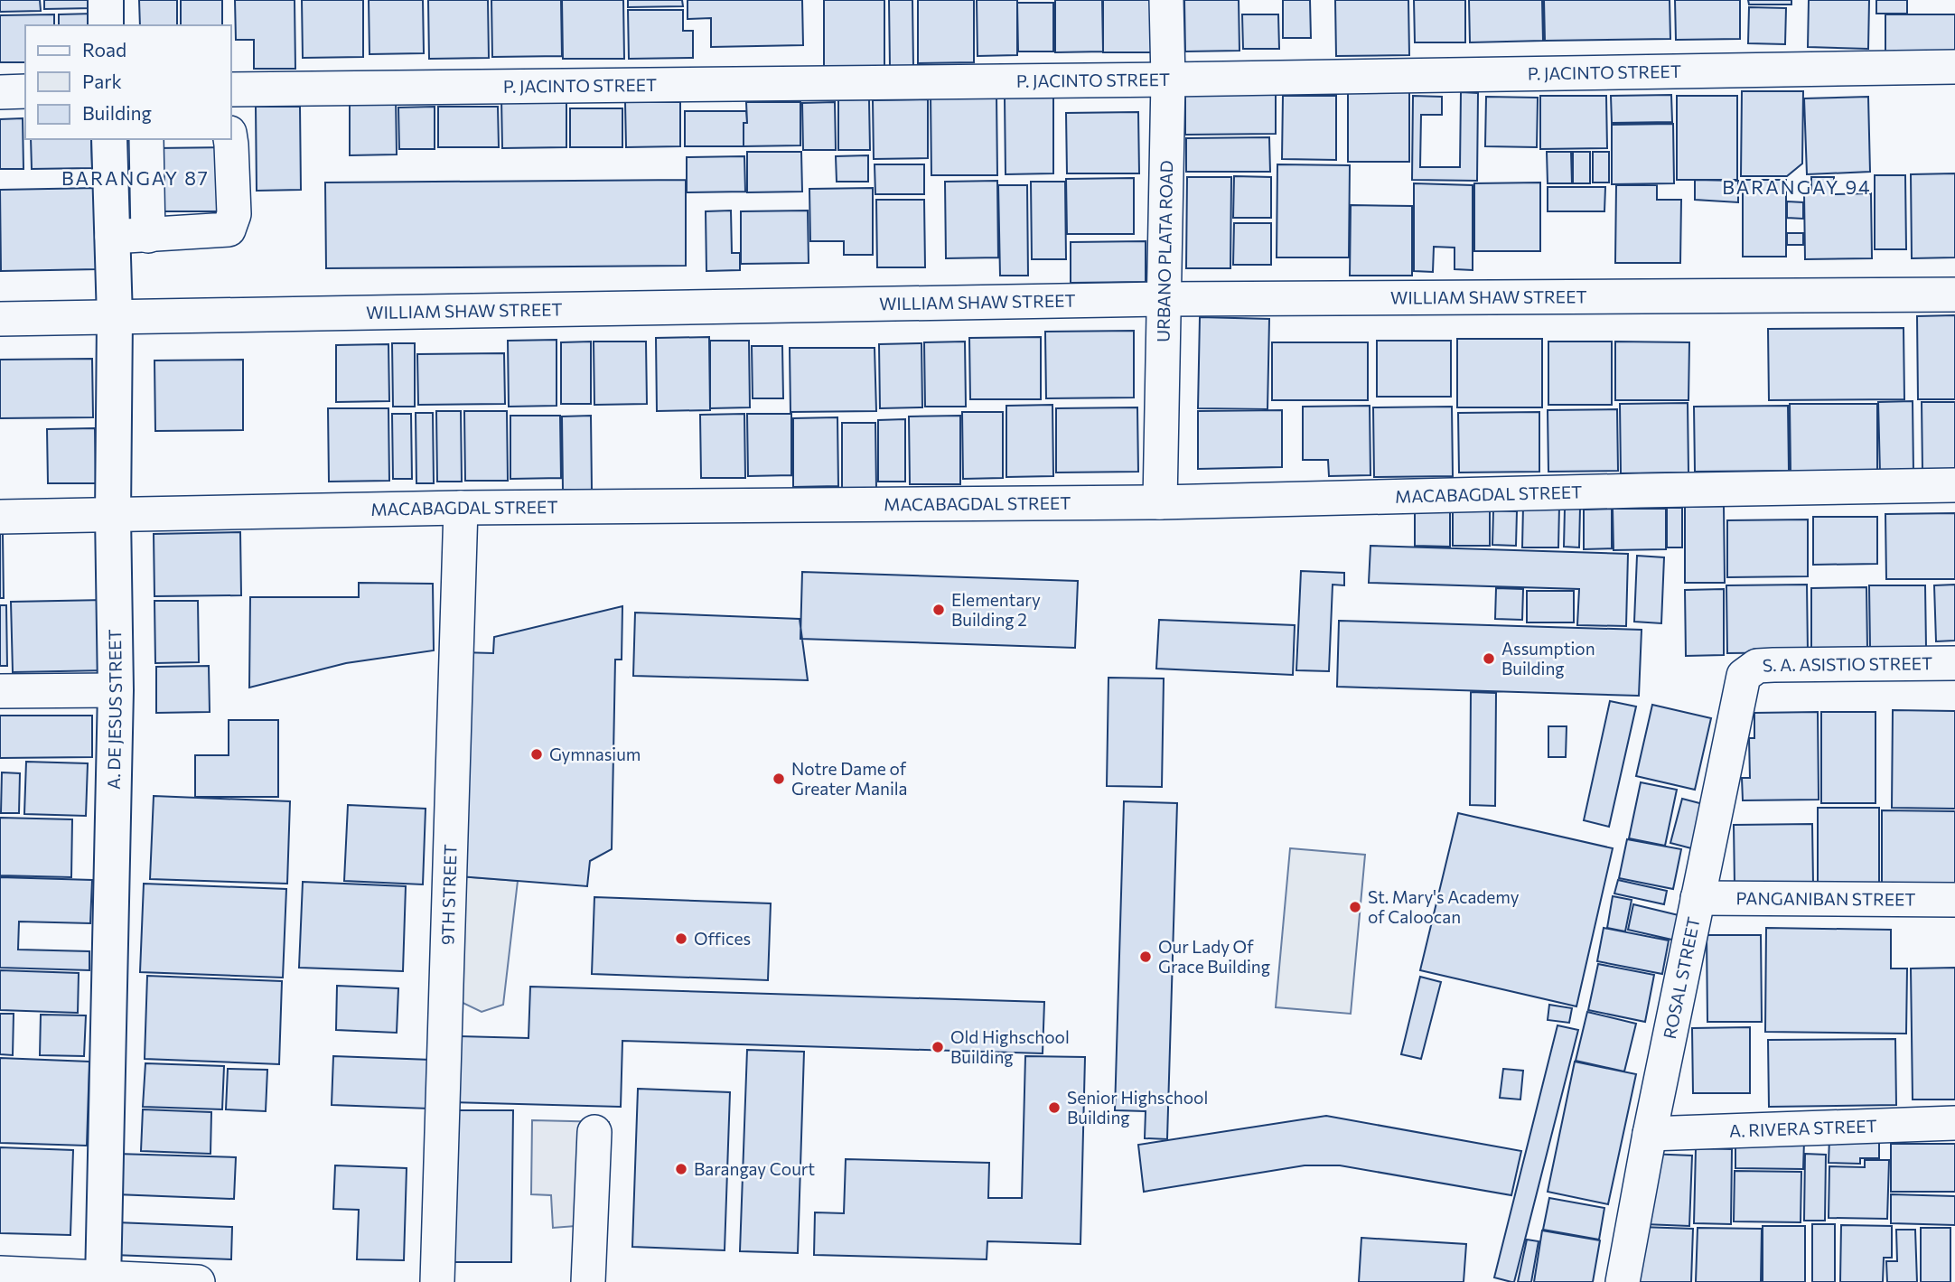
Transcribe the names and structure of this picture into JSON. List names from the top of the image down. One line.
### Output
{"streets":{"main road":["A. DE JESUS STREET"],"street":["P. JACINTO STREET","URBANO PLATA ROAD","WILLIAM SHAW STREET","MACABAGDAL STREET","S. A. ASISTIO STREET","9TH STREET","PANGANIBAN STREET","ROSAL STREET","A. RIVERA STREET"]},"crossings":[["P. JACINTO STREET","URBANO PLATA ROAD"],["URBANO PLATA ROAD","WILLIAM SHAW STREET"],["URBANO PLATA ROAD","MACABAGDAL STREET"],["WILLIAM SHAW STREET","A. DE JESUS STREET"],["MACABAGDAL STREET","A. DE JESUS STREET"],["MACABAGDAL STREET","9TH STREET"],["S. A. ASISTIO STREET","ROSAL STREET"],["PANGANIBAN STREET","ROSAL STREET"],["ROSAL STREET","A. RIVERA STREET"]],"districts":["BARANGAY 87","BARANGAY 94"],"places":["Elementary Building 2","Assumption Building","Gymnasium","Notre Dame of Greater Manila","St. Mary's Academy of Caloocan","Offices","Our Lady Of Grace Building","Old Highschool Building","Senior Highschool Building","Barangay Court"],"legend":["Road","Park","Building"]}
